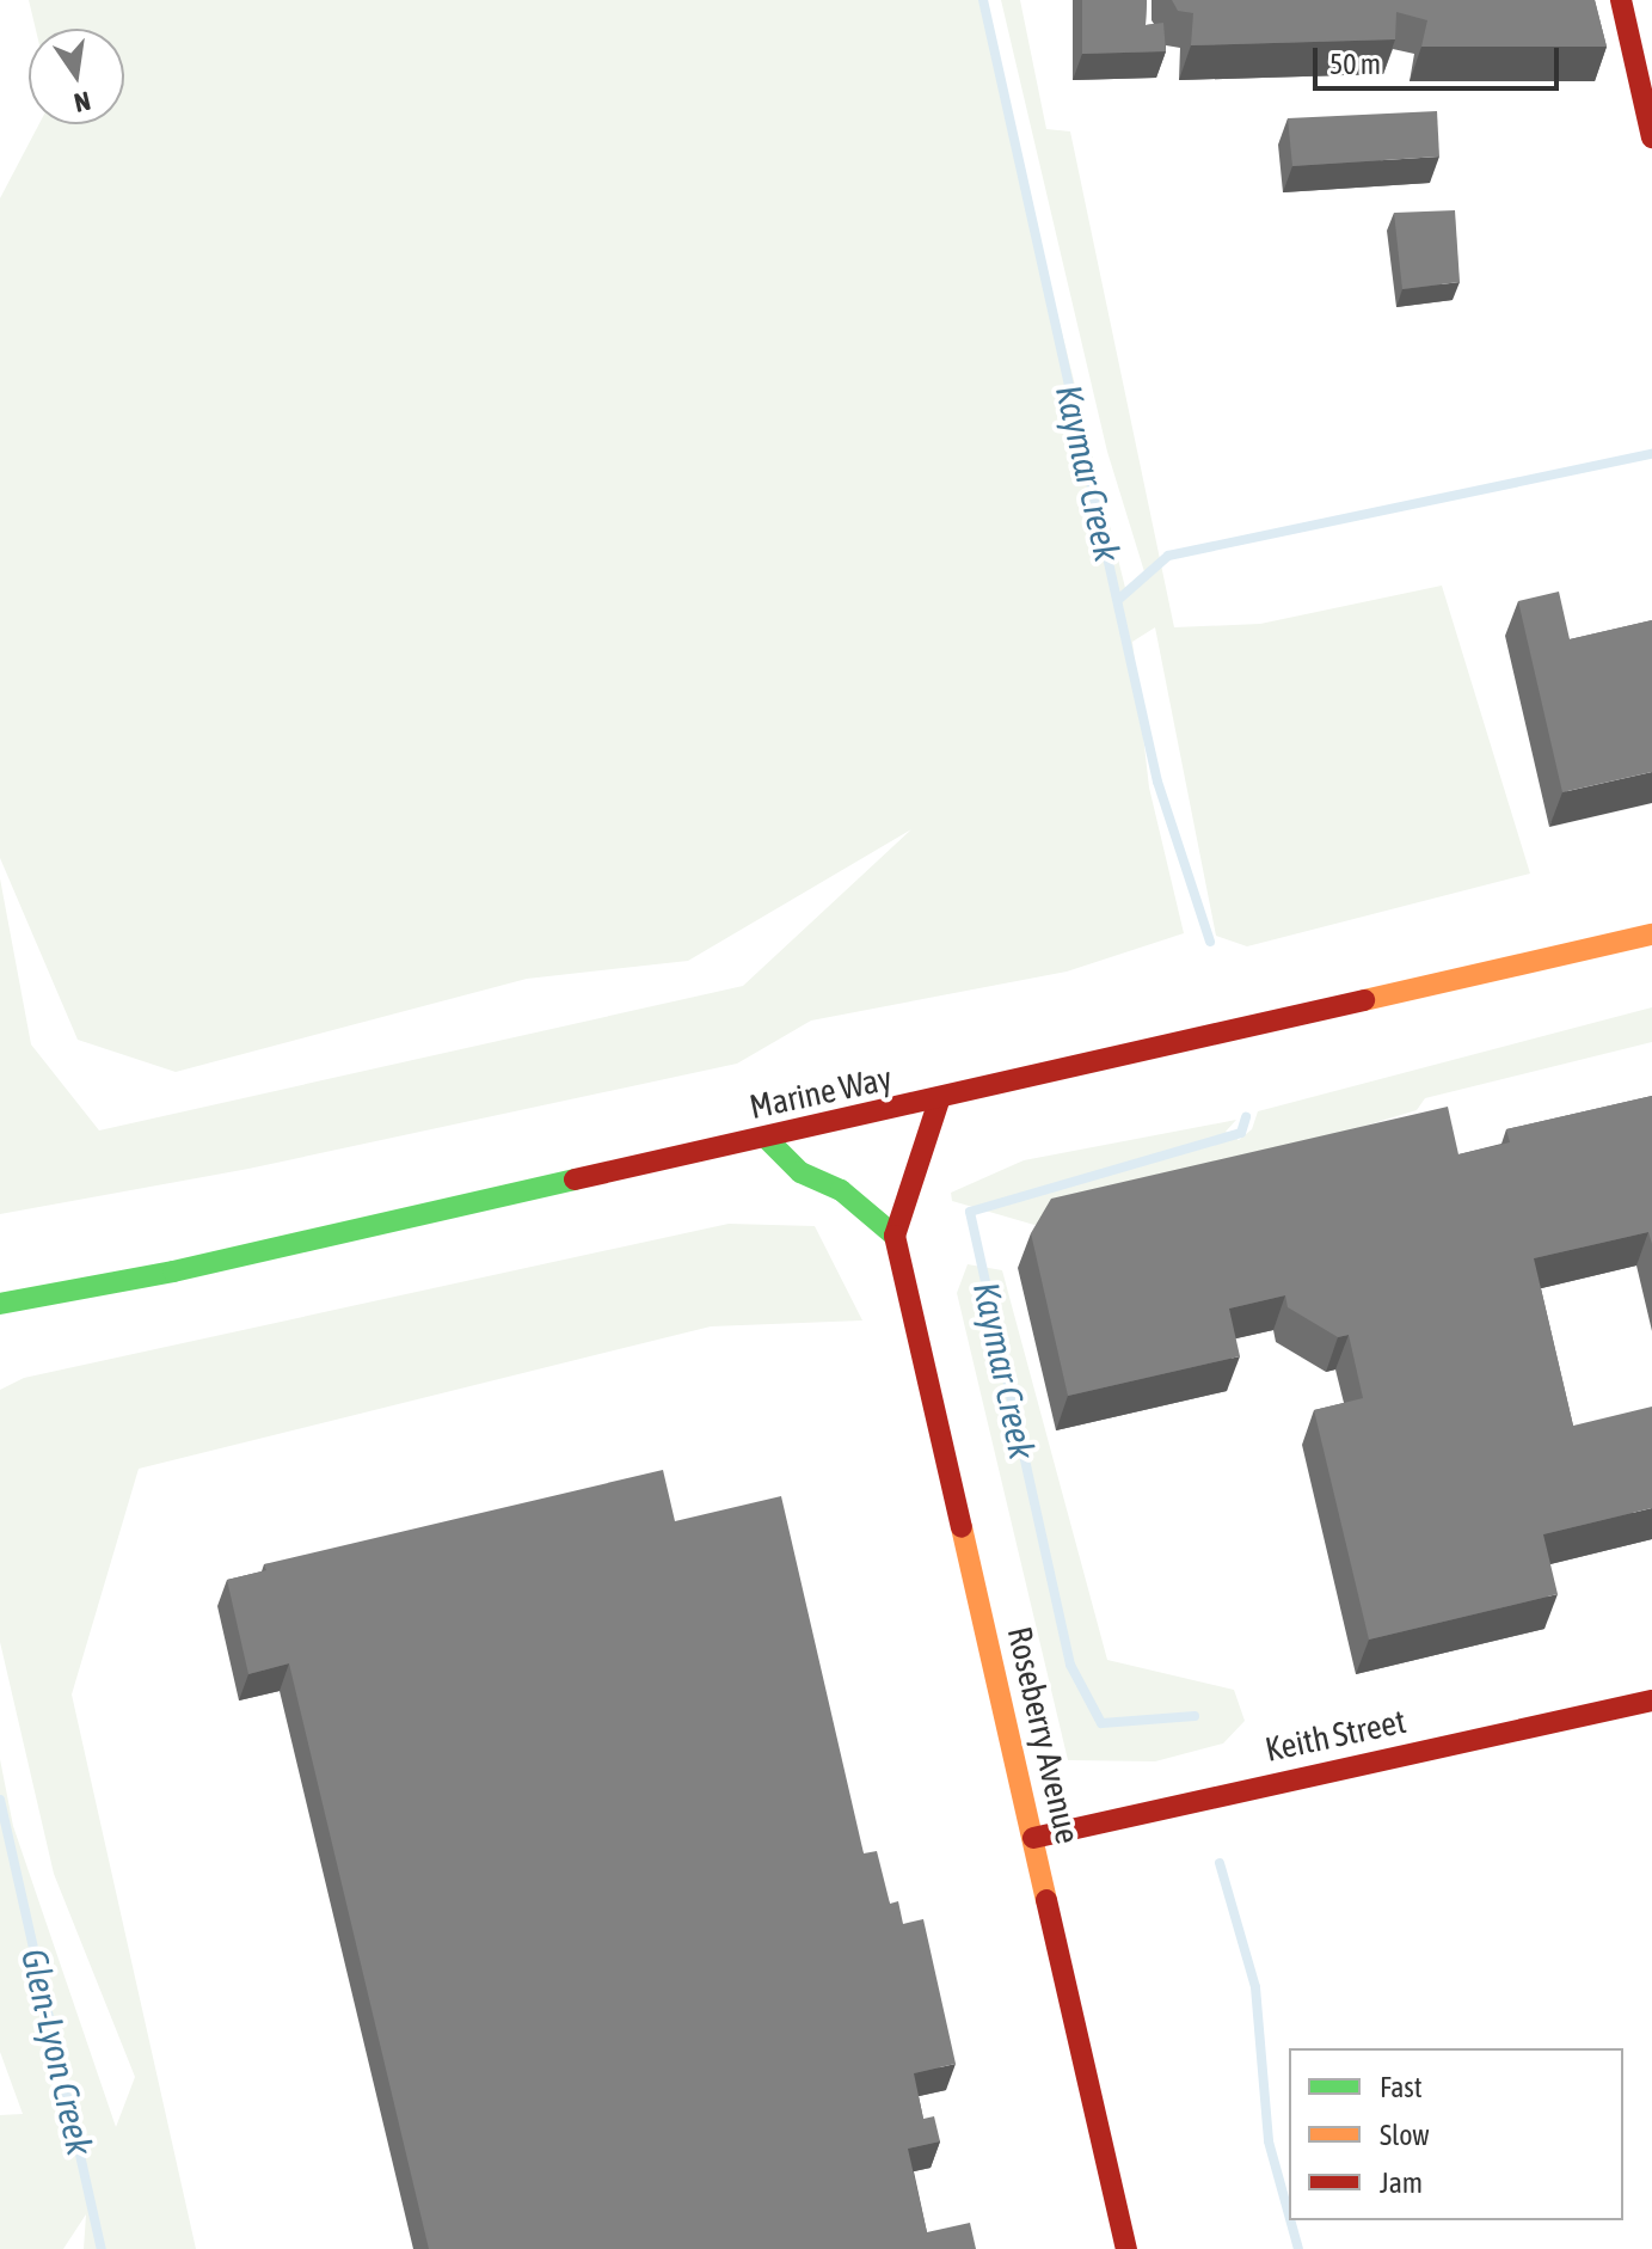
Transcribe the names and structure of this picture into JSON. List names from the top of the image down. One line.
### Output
{"streets":{"street":["Marine Way","Roseberry Avenue","Keith Street"]},"crossings":[["Roseberry Avenue","Keith Street"]],"water":["Kaymar Creek","Glen-Lyon Creek"],"legend":["Fast","Slow","Jam"],"scale_bar":"50 m","north":"bottom"}
